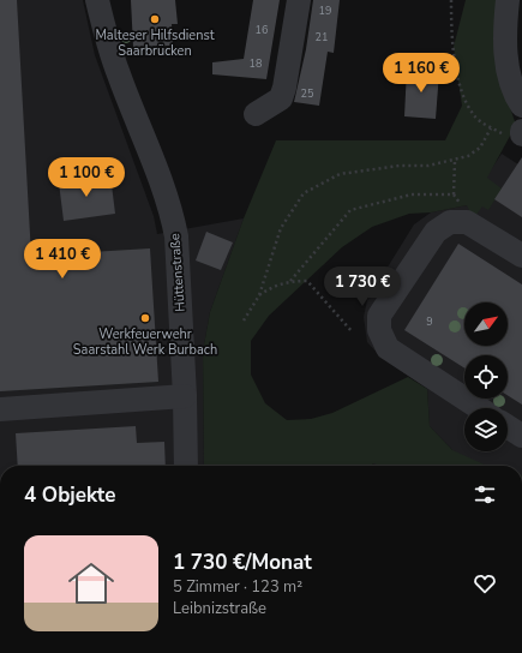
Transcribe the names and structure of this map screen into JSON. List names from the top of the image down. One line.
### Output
{"streets":{"street":["Hüttenstraße"]},"places":["Malteser Hilfsdienst Saarbrücken","Werkfeuerwehr Saarstahl Werk Burbach"],"house_numbers":["19","16","21","18","25","9"],"north":"top right","page":{"price":["1 160 €","1 100 €","1 410 €","1 730 €"],"heading":"4 Objekte","list":[{"name":"1 730 €/Monat","note":"5 Zimmer · 123 m² · Leibnizstraße"}]}}
